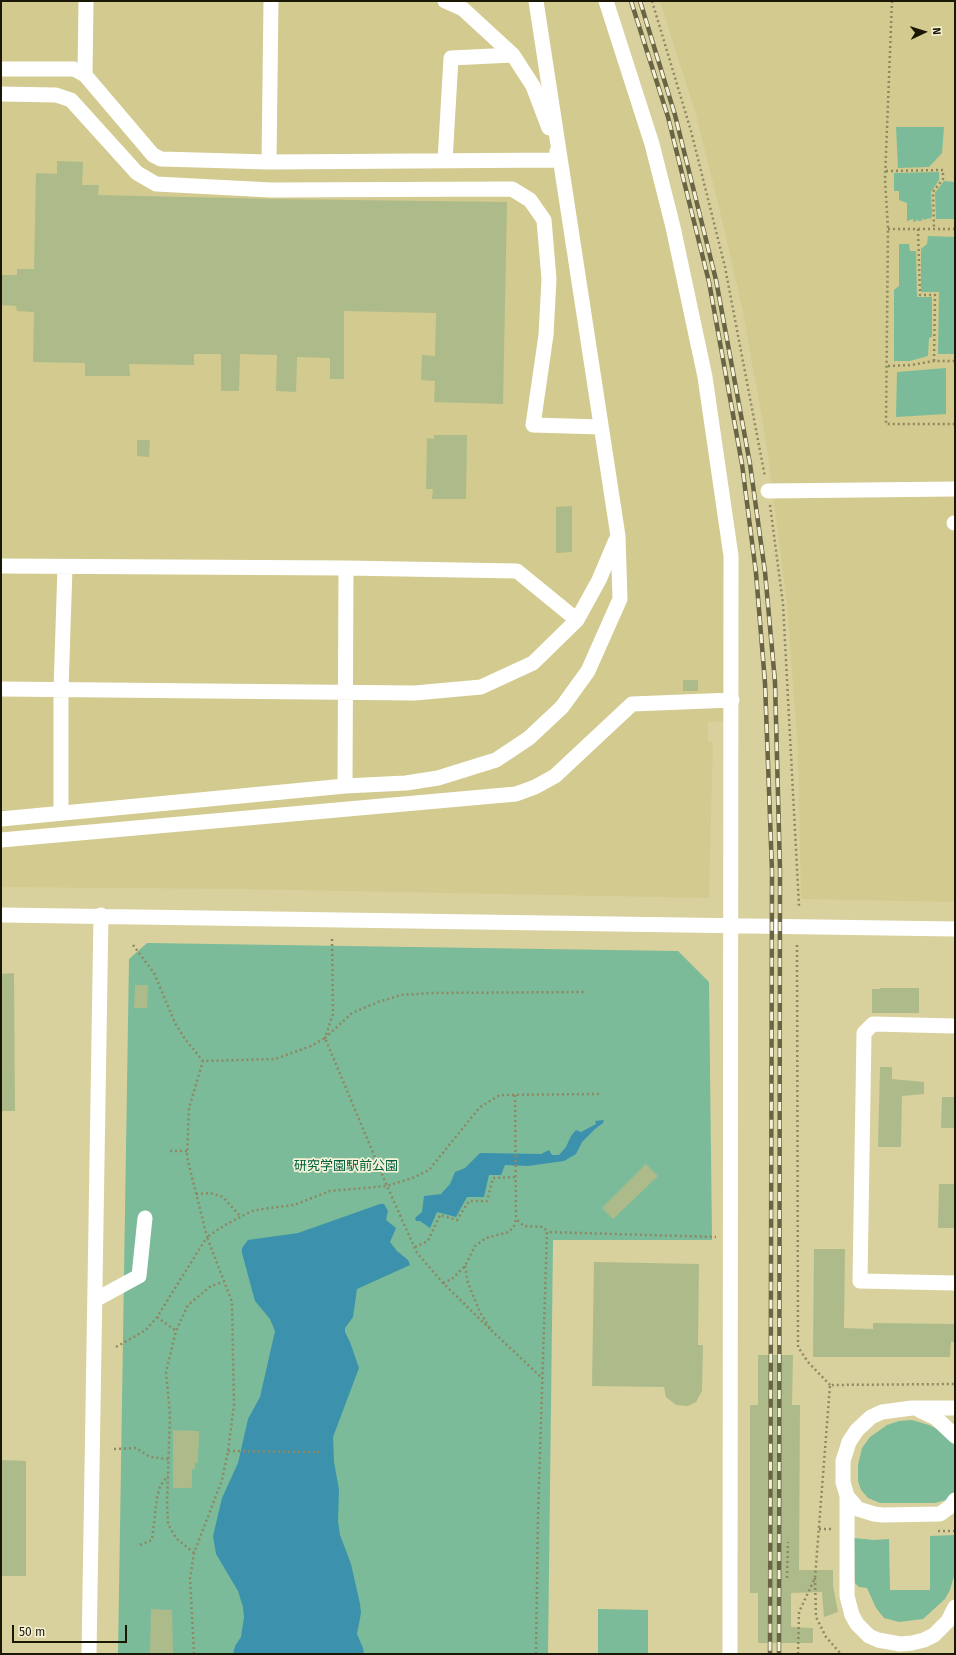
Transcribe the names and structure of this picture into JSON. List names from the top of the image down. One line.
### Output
{"parks":["研究学園駅前公園"],"scale_bar":"50 m","north":"right"}
